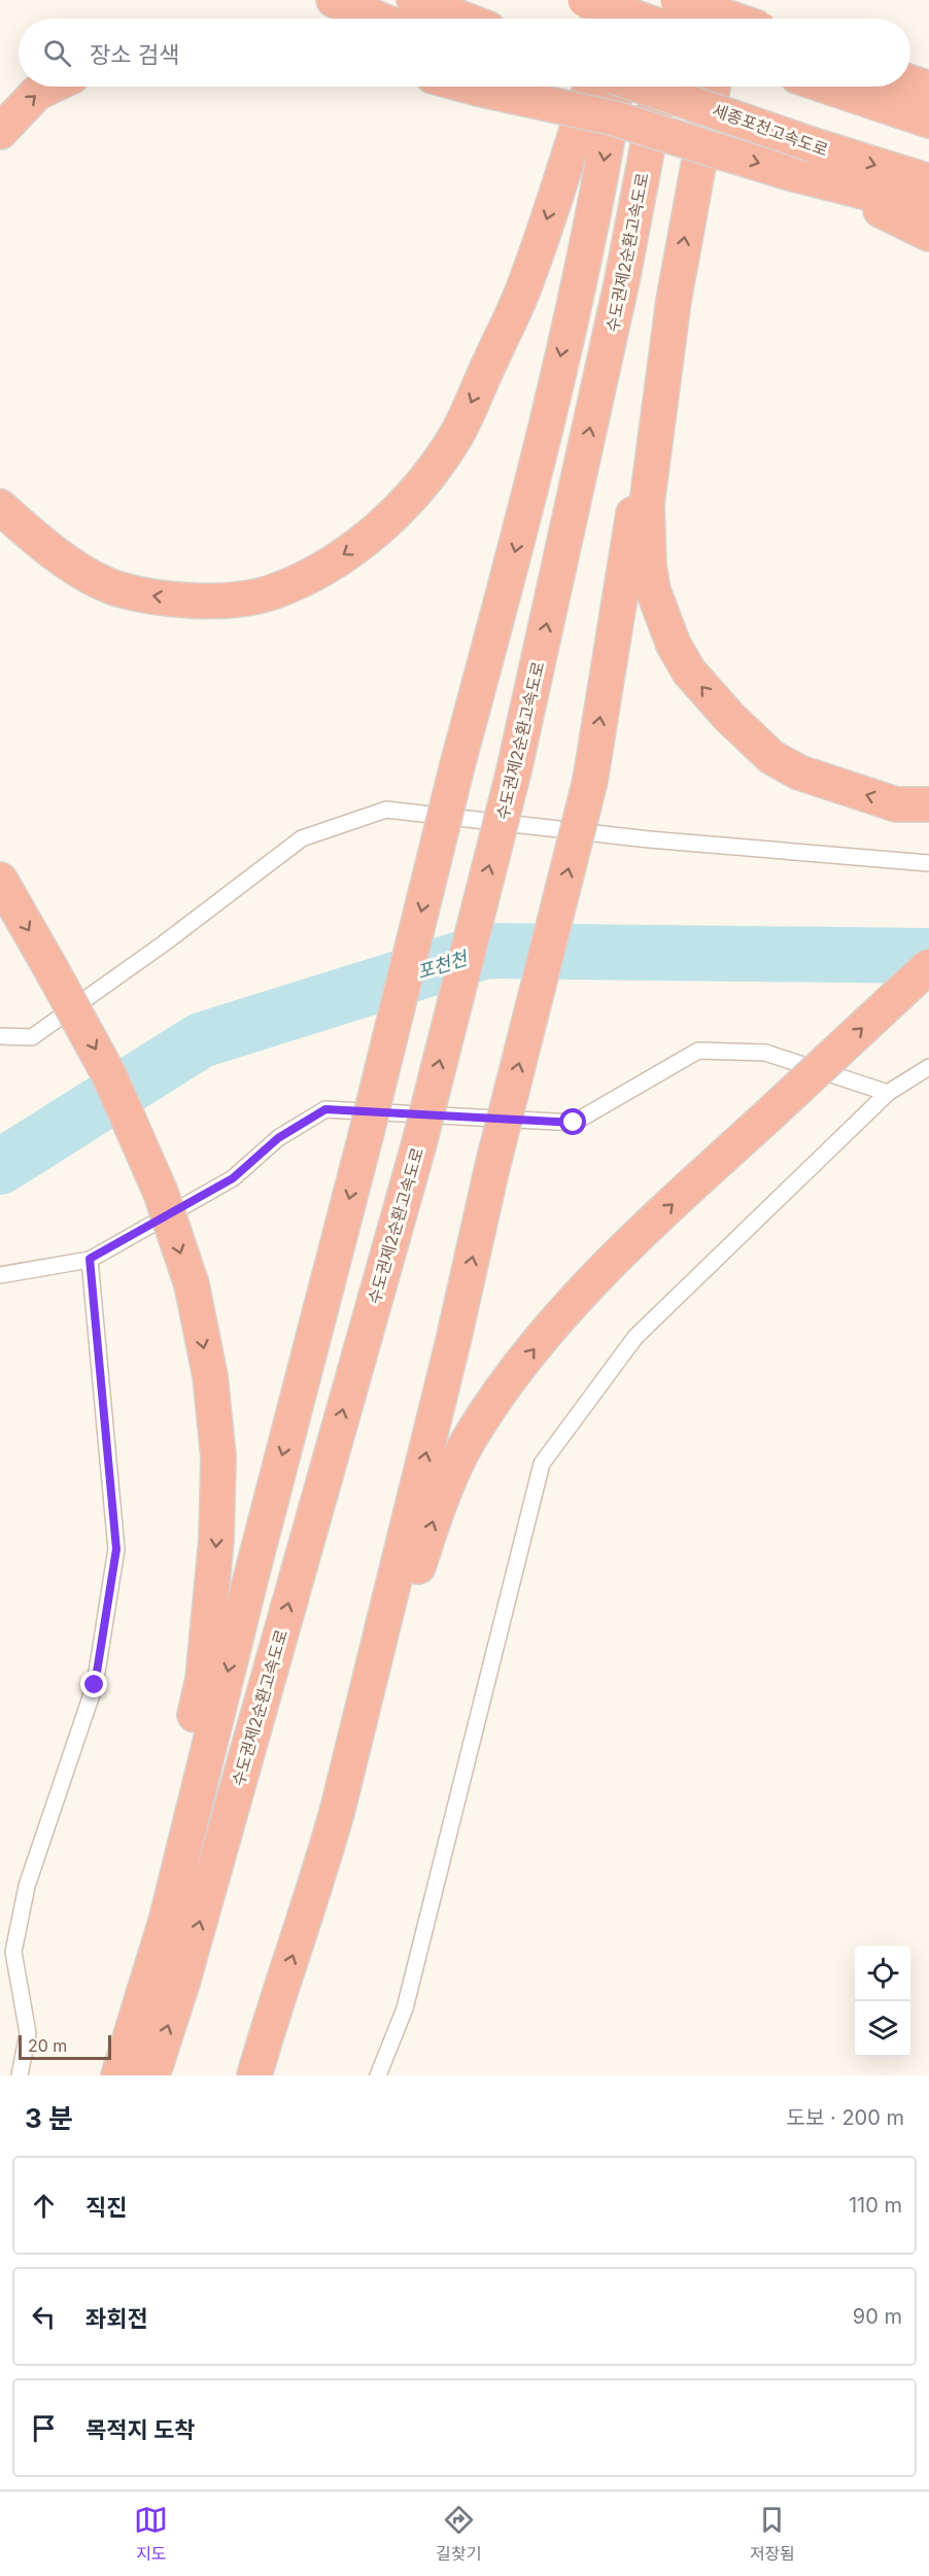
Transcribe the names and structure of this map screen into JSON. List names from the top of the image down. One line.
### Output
{"streets":{"highway":["세종포천고속도로","수도권제2순환고속도로"]},"water":["포천천"],"scale_bar":"20 m","page":{"search":"장소 검색","scale":"20 m","heading":["3 분","도보 · 200 m"],"list":[["직진","110 m"],["좌회전","90 m"],"목적지 도착"],"nav":["지도","길찾기","저장됨"]}}
